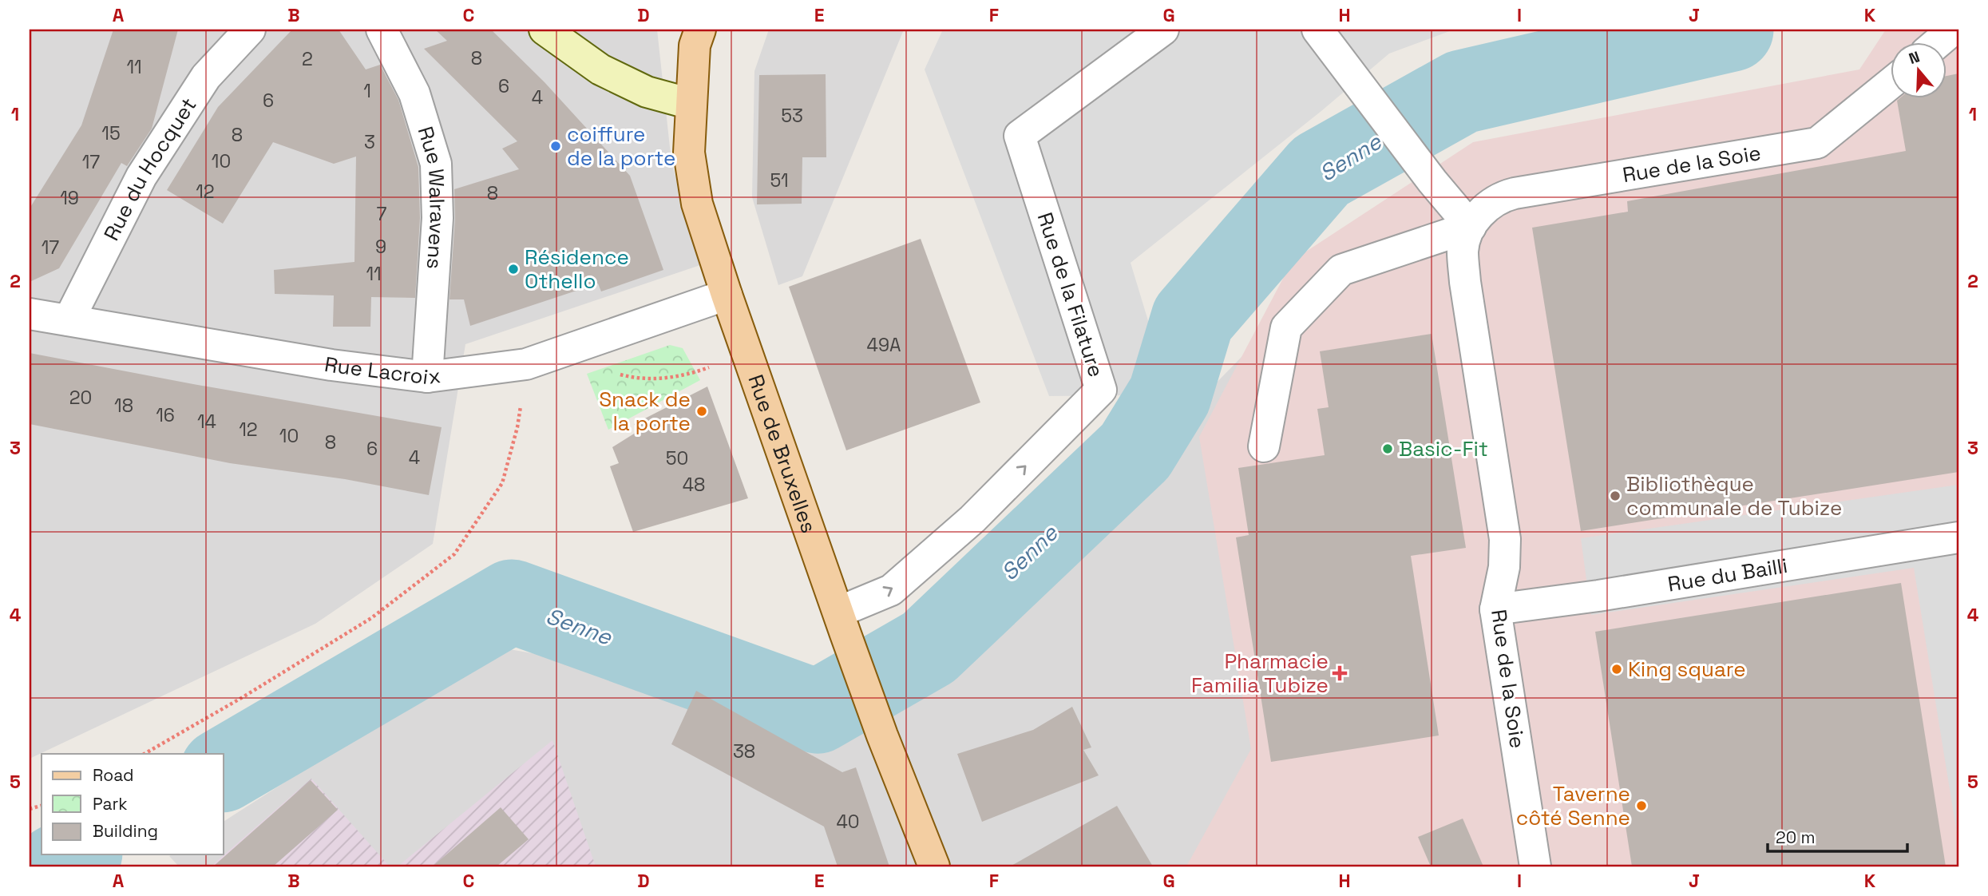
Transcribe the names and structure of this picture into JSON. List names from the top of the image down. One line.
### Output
{"streets":{"main road":["Rue de Bruxelles"],"street":["Rue de la Soie","Rue du Hocquet","Rue Walravens","Rue de la Filature","Rue Lacroix","Rue du Bailli"]},"crossings":[["Rue de la Soie","Rue du Bailli"],["Rue du Hocquet","Rue Lacroix"],["Rue Walravens","Rue Lacroix"],["Rue de la Filature","Rue de Bruxelles"],["Rue Lacroix","Rue de Bruxelles"]],"one_way":["Rue de la Filature"],"water":["Senne"],"places":{"other":["coiffure de la porte","Résidence Othello","Snack de la porte","Basic-Fit","Bibliothèque communale de Tubize","King square","Taverne côté Senne"],"health":["Pharmacie Familia Tubize"]},"house_numbers":["8","2","11","6","1","4","6","53","15","8","3","10","17","51","12","8","19","7","9","17","11","49A","20","18","16","14","12","10","8","6","4","50","48","38","40"],"legend":["Road","Park","Building"],"scale_bar":"20 m","north":"top","grid":{"columns":["A","B","C","D","E","F","G","H","I","J","K"],"rows":["1","2","3","4","5"]}}
